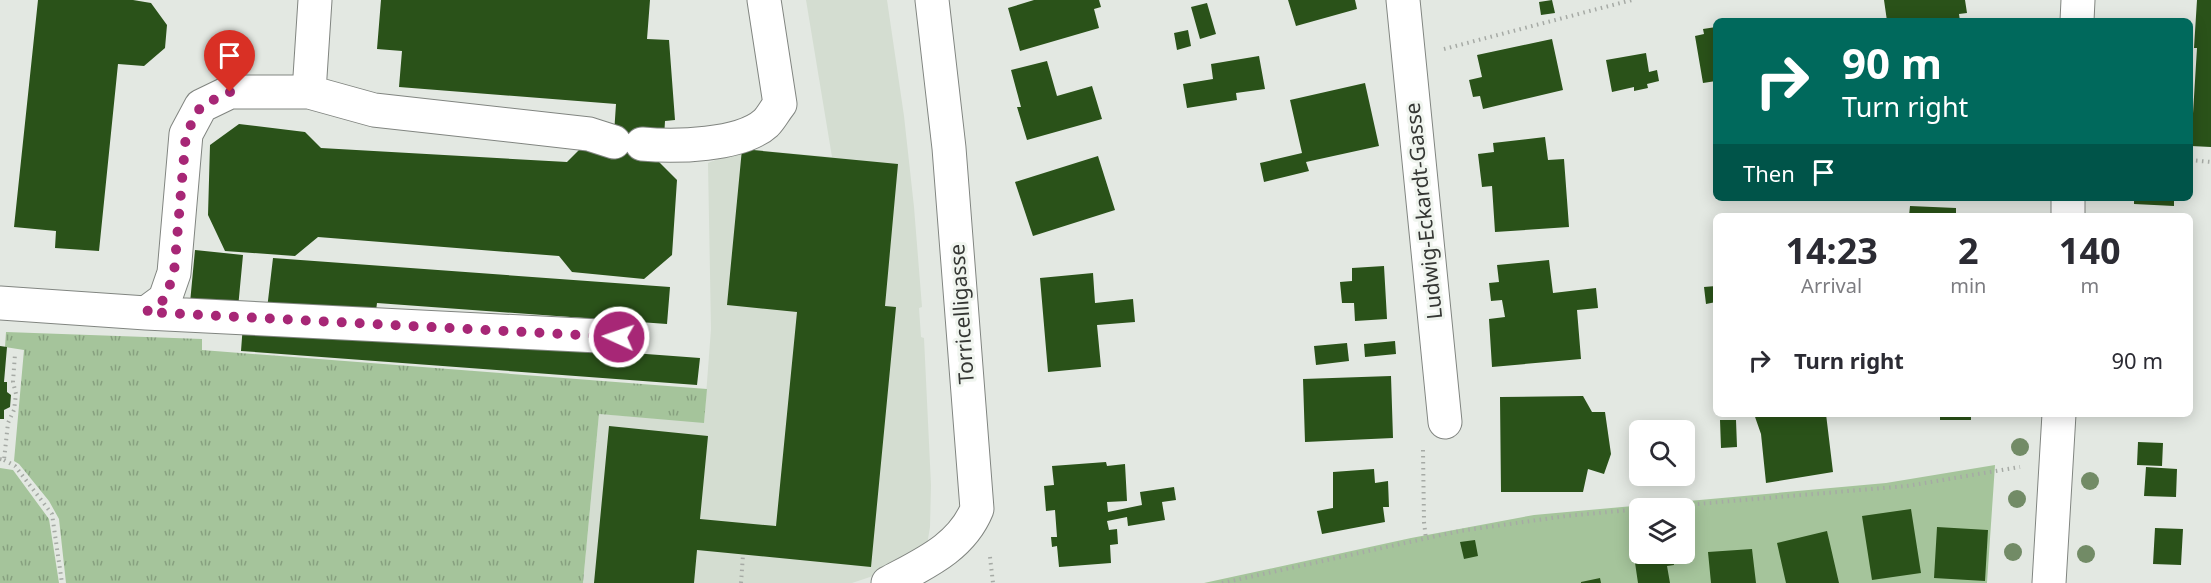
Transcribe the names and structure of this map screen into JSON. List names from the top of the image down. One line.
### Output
{"streets":{"street":["Ludwig-Eckardt-Gasse","Torricelligasse"]},"page":{"turn":["90 m","Turn right"],"then":"Then","eta":["14:23","Arrival","2","min","140","m"],"list":[{"name":"Turn right","value":"90 m"}]}}
